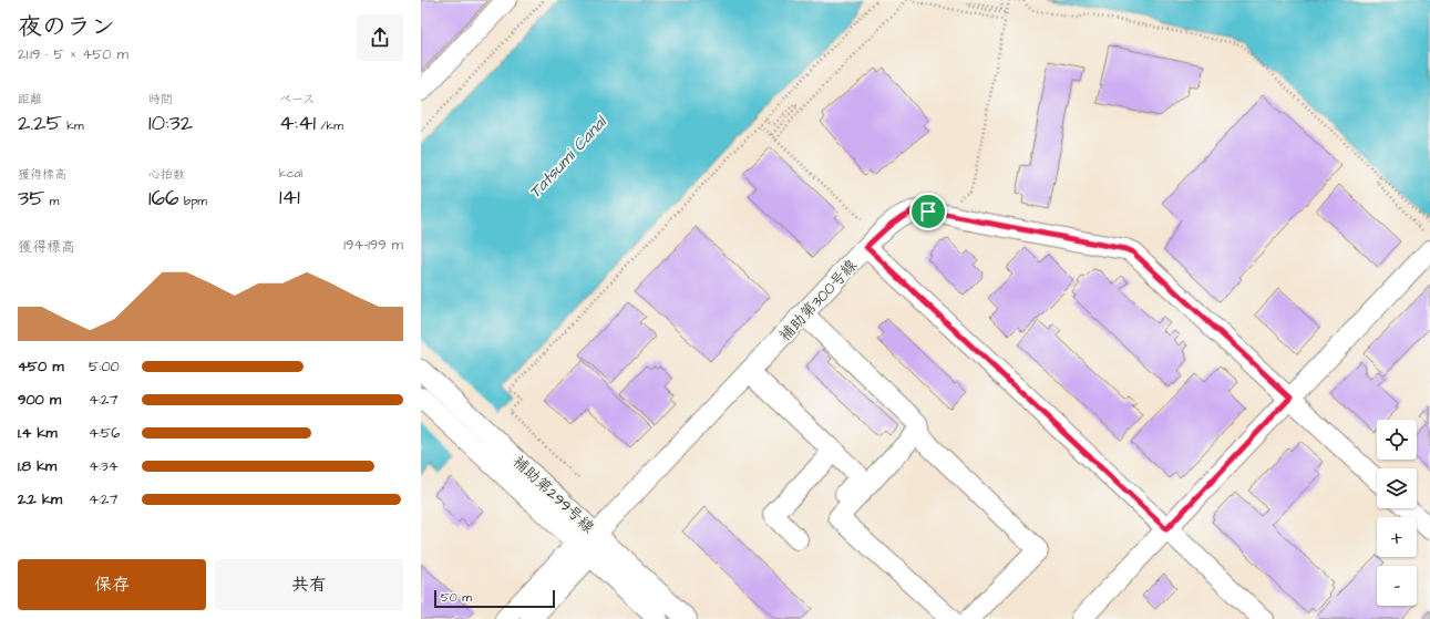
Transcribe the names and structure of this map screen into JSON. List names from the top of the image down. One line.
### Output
{"streets":{"street":["補助第300号線","補助第299号線"]},"crossings":[["補助第300号線","補助第299号線"]],"water":["Tatsumi Canal"],"scale_bar":"50 m","page":{"heading":["夜のラン","21:19 · 5 × 450 m"],"stats":[["距離","2.25 km"],["時間","10:32"],["ペース","4:41 /km"],["獲得標高","35 m"],["心拍数","166 bpm"],["kcal","141"]],"chart":["獲得標高","194–199 m"],"list":[{"name":"450 m","note":"5:00"},{"name":"900 m","note":"4:27"},{"name":"1.4 km","note":"4:56"},{"name":"1.8 km","note":"4:34"},{"name":"2.2 km","note":"4:27"}],"map_buttons":["+","−"],"buttons":["保存","共有"],"scale":"50 m"}}
